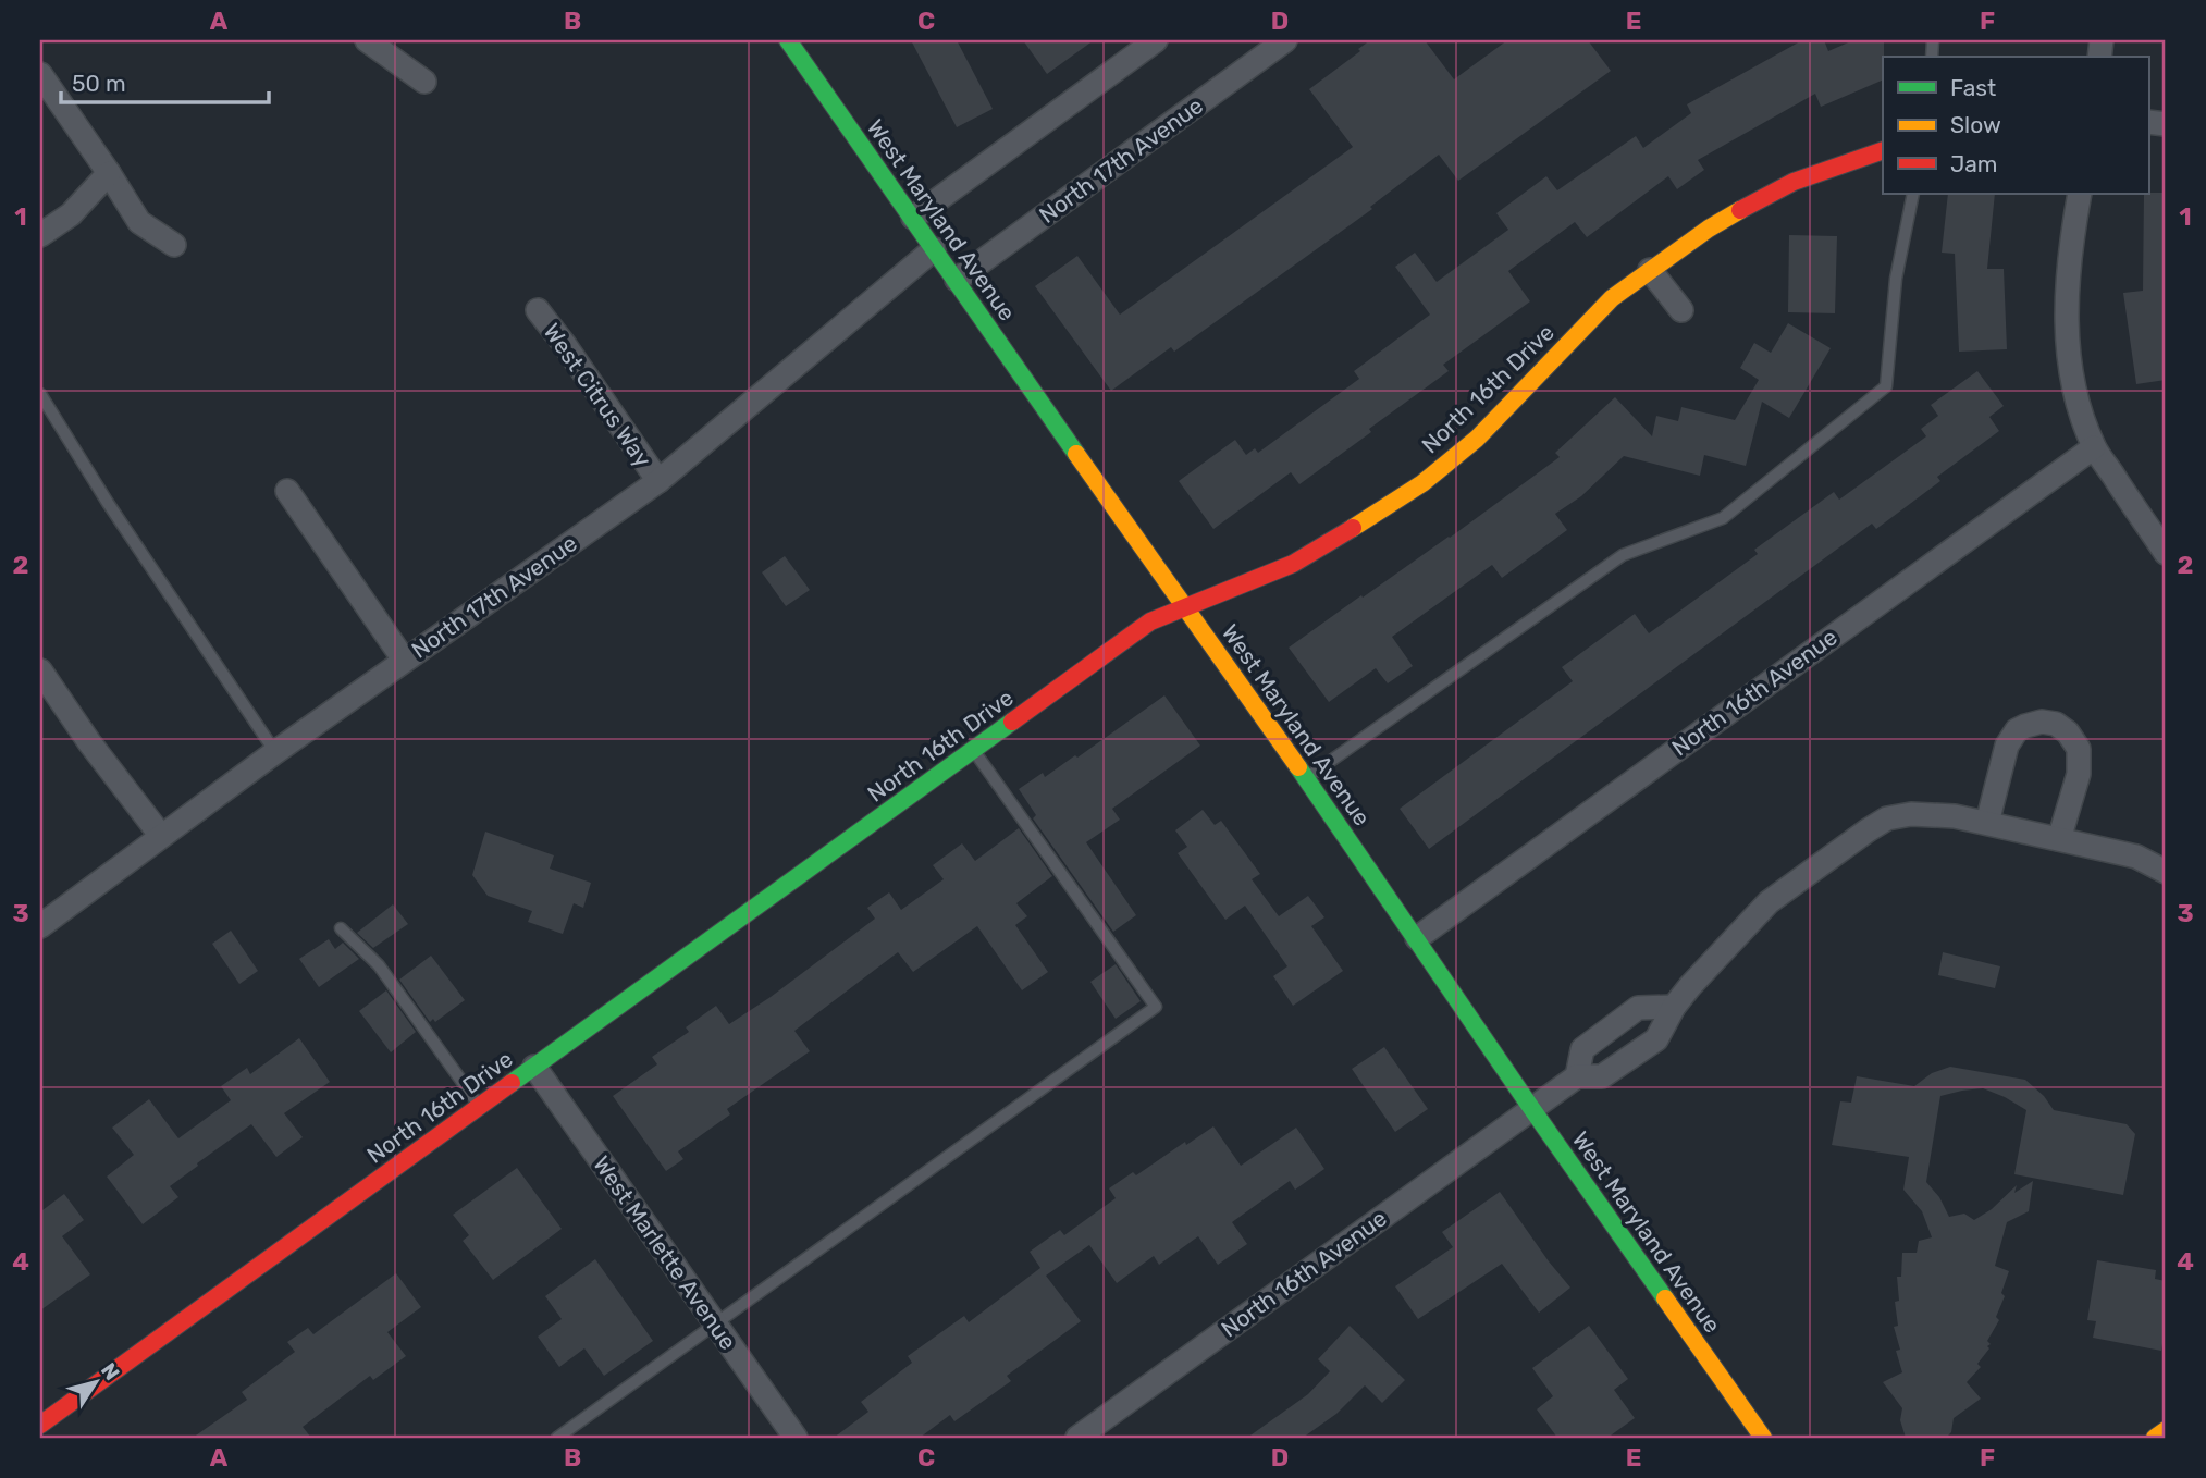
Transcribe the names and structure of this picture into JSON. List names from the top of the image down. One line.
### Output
{"streets":{"street":["North 17th Avenue","West Maryland Avenue","North 16th Drive","West Citrus Way","North 16th Avenue","West Marlette Avenue"]},"crossings":[["North 17th Avenue","West Maryland Avenue"],["North 17th Avenue","West Citrus Way"],["West Maryland Avenue","North 16th Drive"],["West Maryland Avenue","North 16th Avenue"],["North 16th Drive","West Marlette Avenue"]],"legend":["Fast","Slow","Jam"],"scale_bar":"50 m","north":"top right","grid":{"columns":["A","B","C","D","E","F"],"rows":["1","2","3","4"]}}
